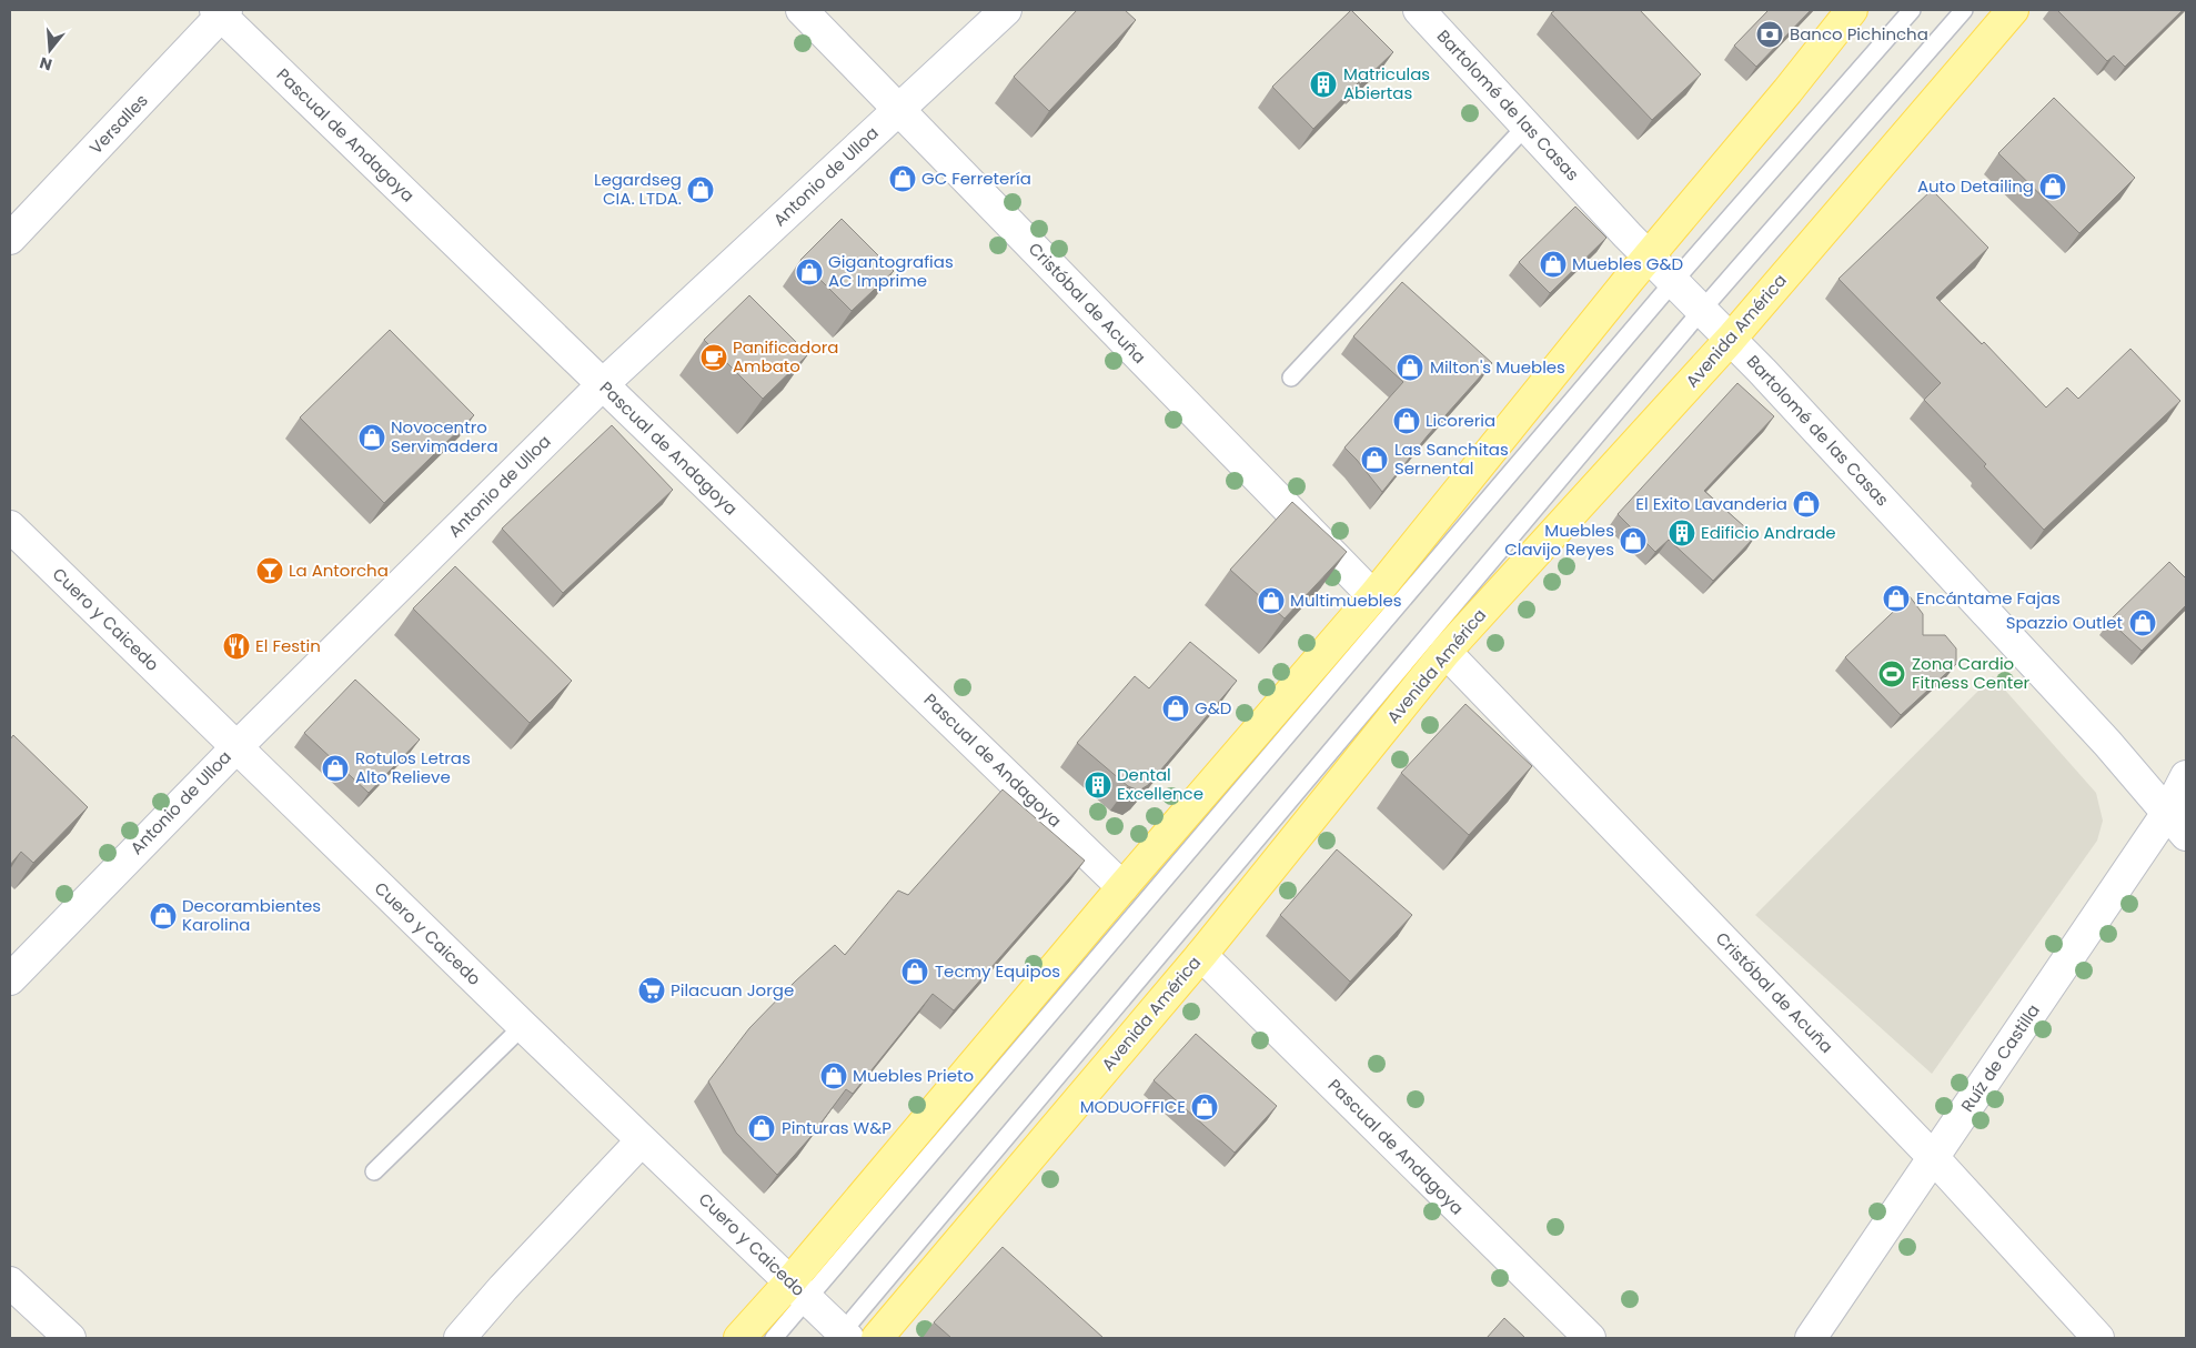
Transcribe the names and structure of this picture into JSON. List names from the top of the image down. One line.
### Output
{"streets":{"main road":["Avenida América"],"street":["Bartolomé de las Casas","Versalles","Pascual de Andagoya","Antonio de Ulloa","Cristóbal de Acuña","Cuero y Caicedo","Ruíz de Castilla"]},"crossings":[["Bartolomé de las Casas","Avenida América"],["Bartolomé de las Casas","Ruíz de Castilla"],["Versalles","Pascual de Andagoya"],["Pascual de Andagoya","Antonio de Ulloa"],["Pascual de Andagoya","Avenida América"],["Antonio de Ulloa","Cristóbal de Acuña"],["Antonio de Ulloa","Cuero y Caicedo"],["Cristóbal de Acuña","Avenida América"],["Cristóbal de Acuña","Ruíz de Castilla"]],"places":{"bank":["Banco Pichincha"],"building":["Matriculas Abiertas","Edificio Andrade","Dental Excellence"],"shop":["GC Ferretería","Auto Detailing","Legardseg CIA. LTDA.","Muebles G&D","Gigantografias AC Imprime","Milton's Muebles","Licoreria","Novocentro Servimadera","Las Sanchitas Sernental","El Exito Lavanderia","Muebles Clavijo Reyes","Encántame Fajas","Multimuebles","Spazzio Outlet","G&D","Rotulos Letras Alto Relieve","Decorambientes Karolina","Tecmy Equipos","Muebles Prieto","MODUOFFICE","Pinturas W&P"],"cafe":["Panificadora Ambato"],"bar":["La Antorcha"],"restaurant":["El Festin"],"sports":["Zona Cardio Fitness Center"],"supermarket":["Pilacuan Jorge"]},"north":"bottom"}
